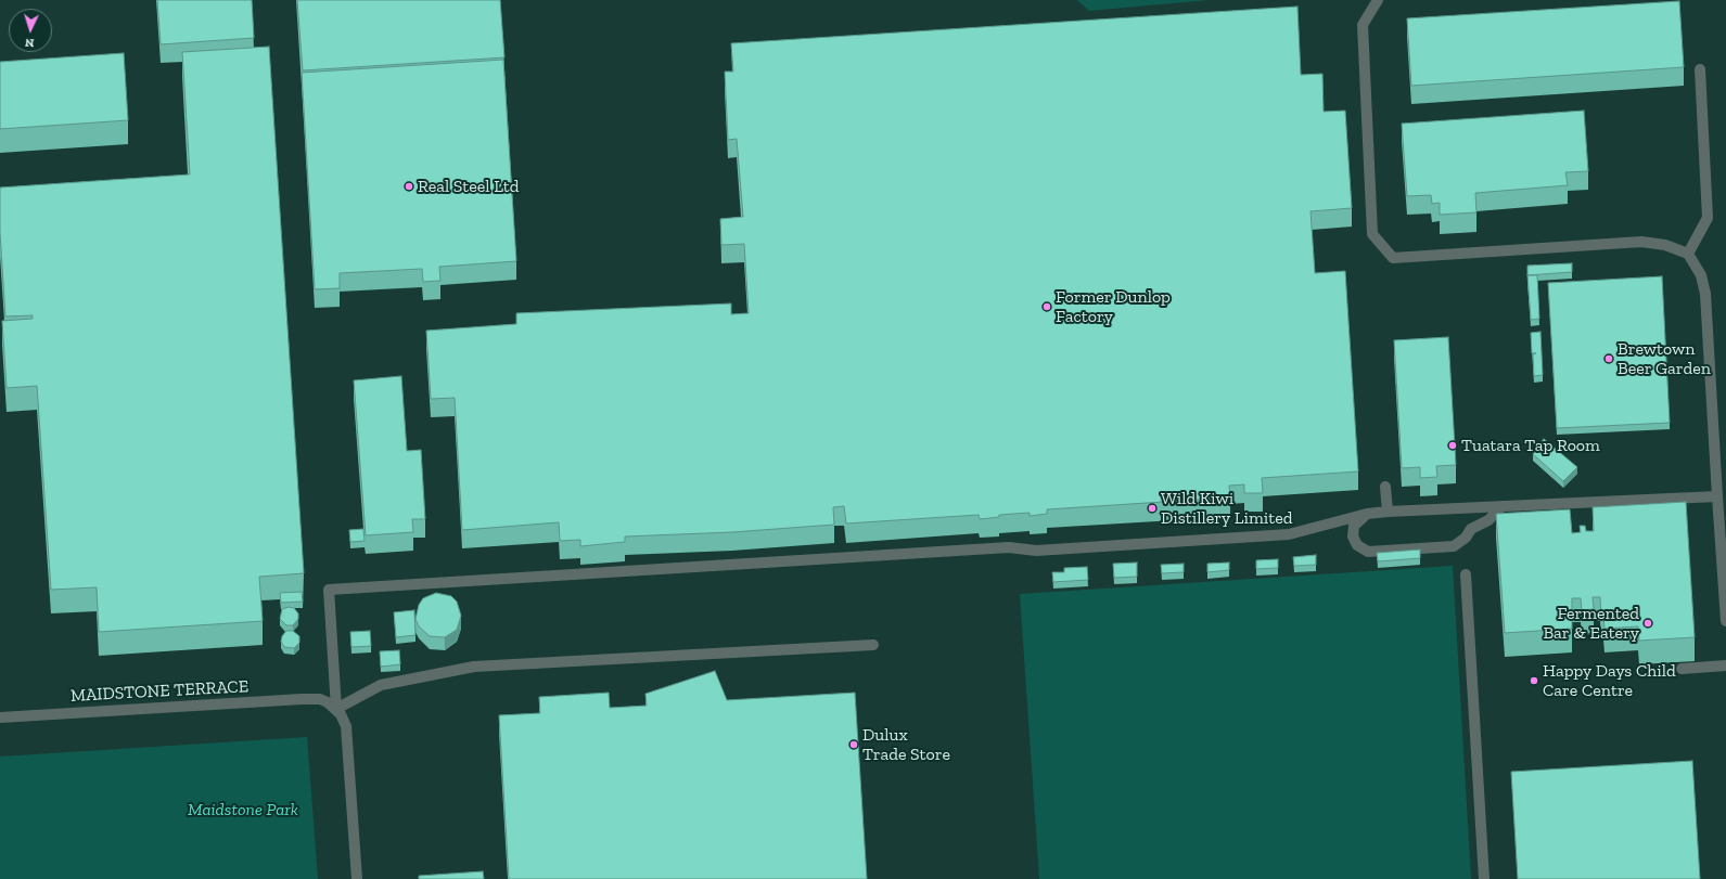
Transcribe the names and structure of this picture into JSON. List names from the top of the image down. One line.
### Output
{"streets":{"street":["MAIDSTONE TERRACE"]},"parks":["Maidstone Park"],"places":["Real Steel Ltd","Former Dunlop Factory","Brewtown Beer Garden","Tuatara Tap Room","Wild Kiwi Distillery Limited","Fermented Bar & Eatery","Happy Days Child Care Centre","Dulux Trade Store"],"north":"bottom"}
